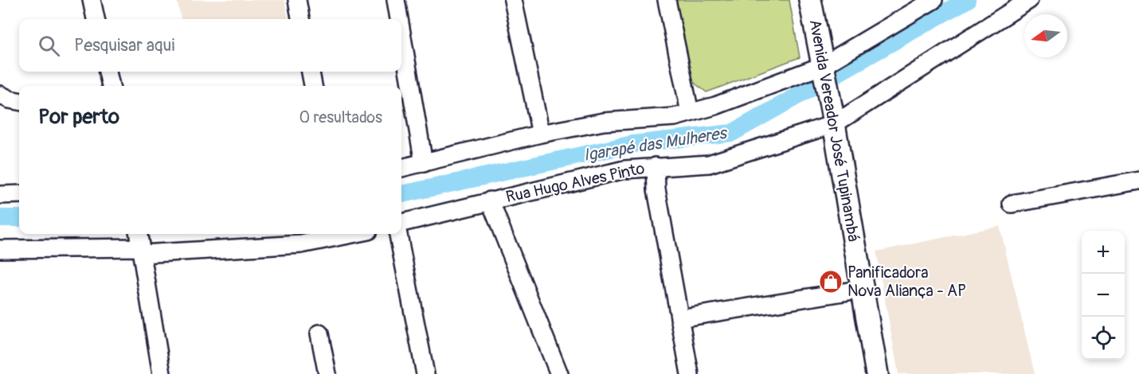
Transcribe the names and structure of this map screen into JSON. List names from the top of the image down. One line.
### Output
{"streets":{"street":["Avenida Vereador José Tupinambá","Rua Hugo Alves Pinto"]},"crossings":[["Avenida Vereador José Tupinambá","Rua Hugo Alves Pinto"]],"water":["Igarapé das Mulheres"],"places":{"shop":["Panificadora Nova Aliança - AP"]},"north":"left","page":{"search":"Pesquisar aqui","heading":["Por perto","0 resultados"],"map_buttons":["+","−"]}}
